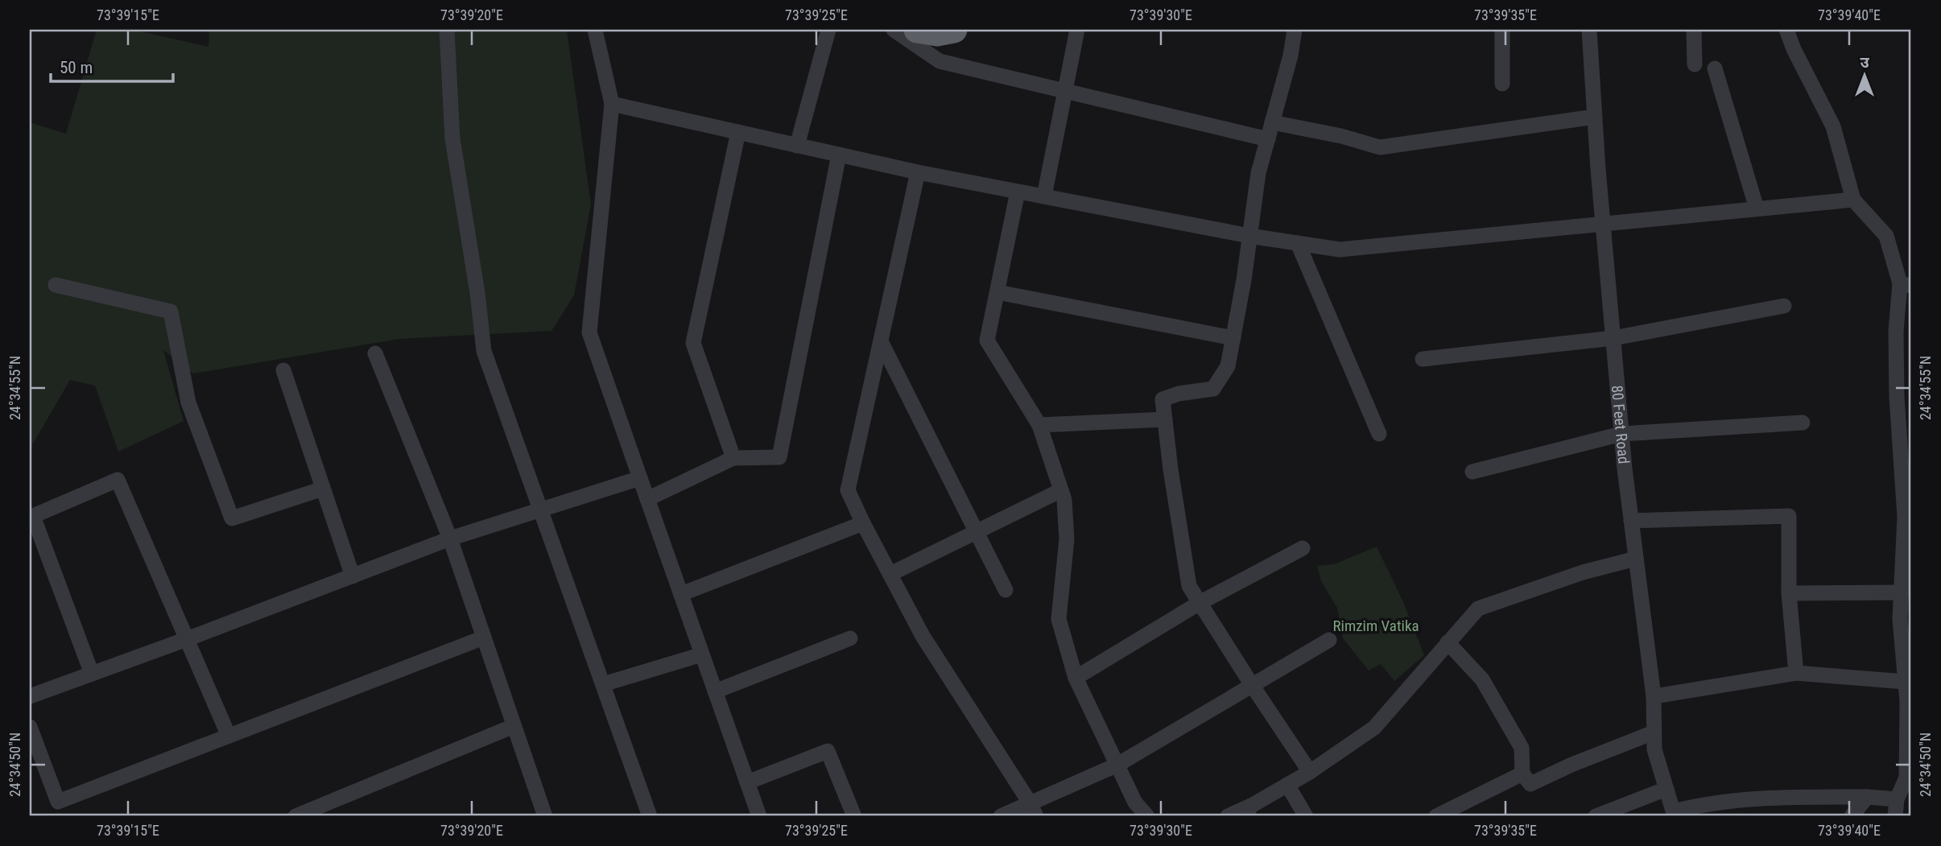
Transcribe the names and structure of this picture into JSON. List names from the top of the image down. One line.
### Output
{"streets":{"street":["80 Feet Road"]},"parks":["Rimzim Vatika"],"scale_bar":"50 m","north":"top","coordinates":["73°39'15\"E","73°39'20\"E","73°39'25\"E","73°39'30\"E","73°39'35\"E","73°39'40\"E","24°34'55\"N","24°34'50\"N"]}
